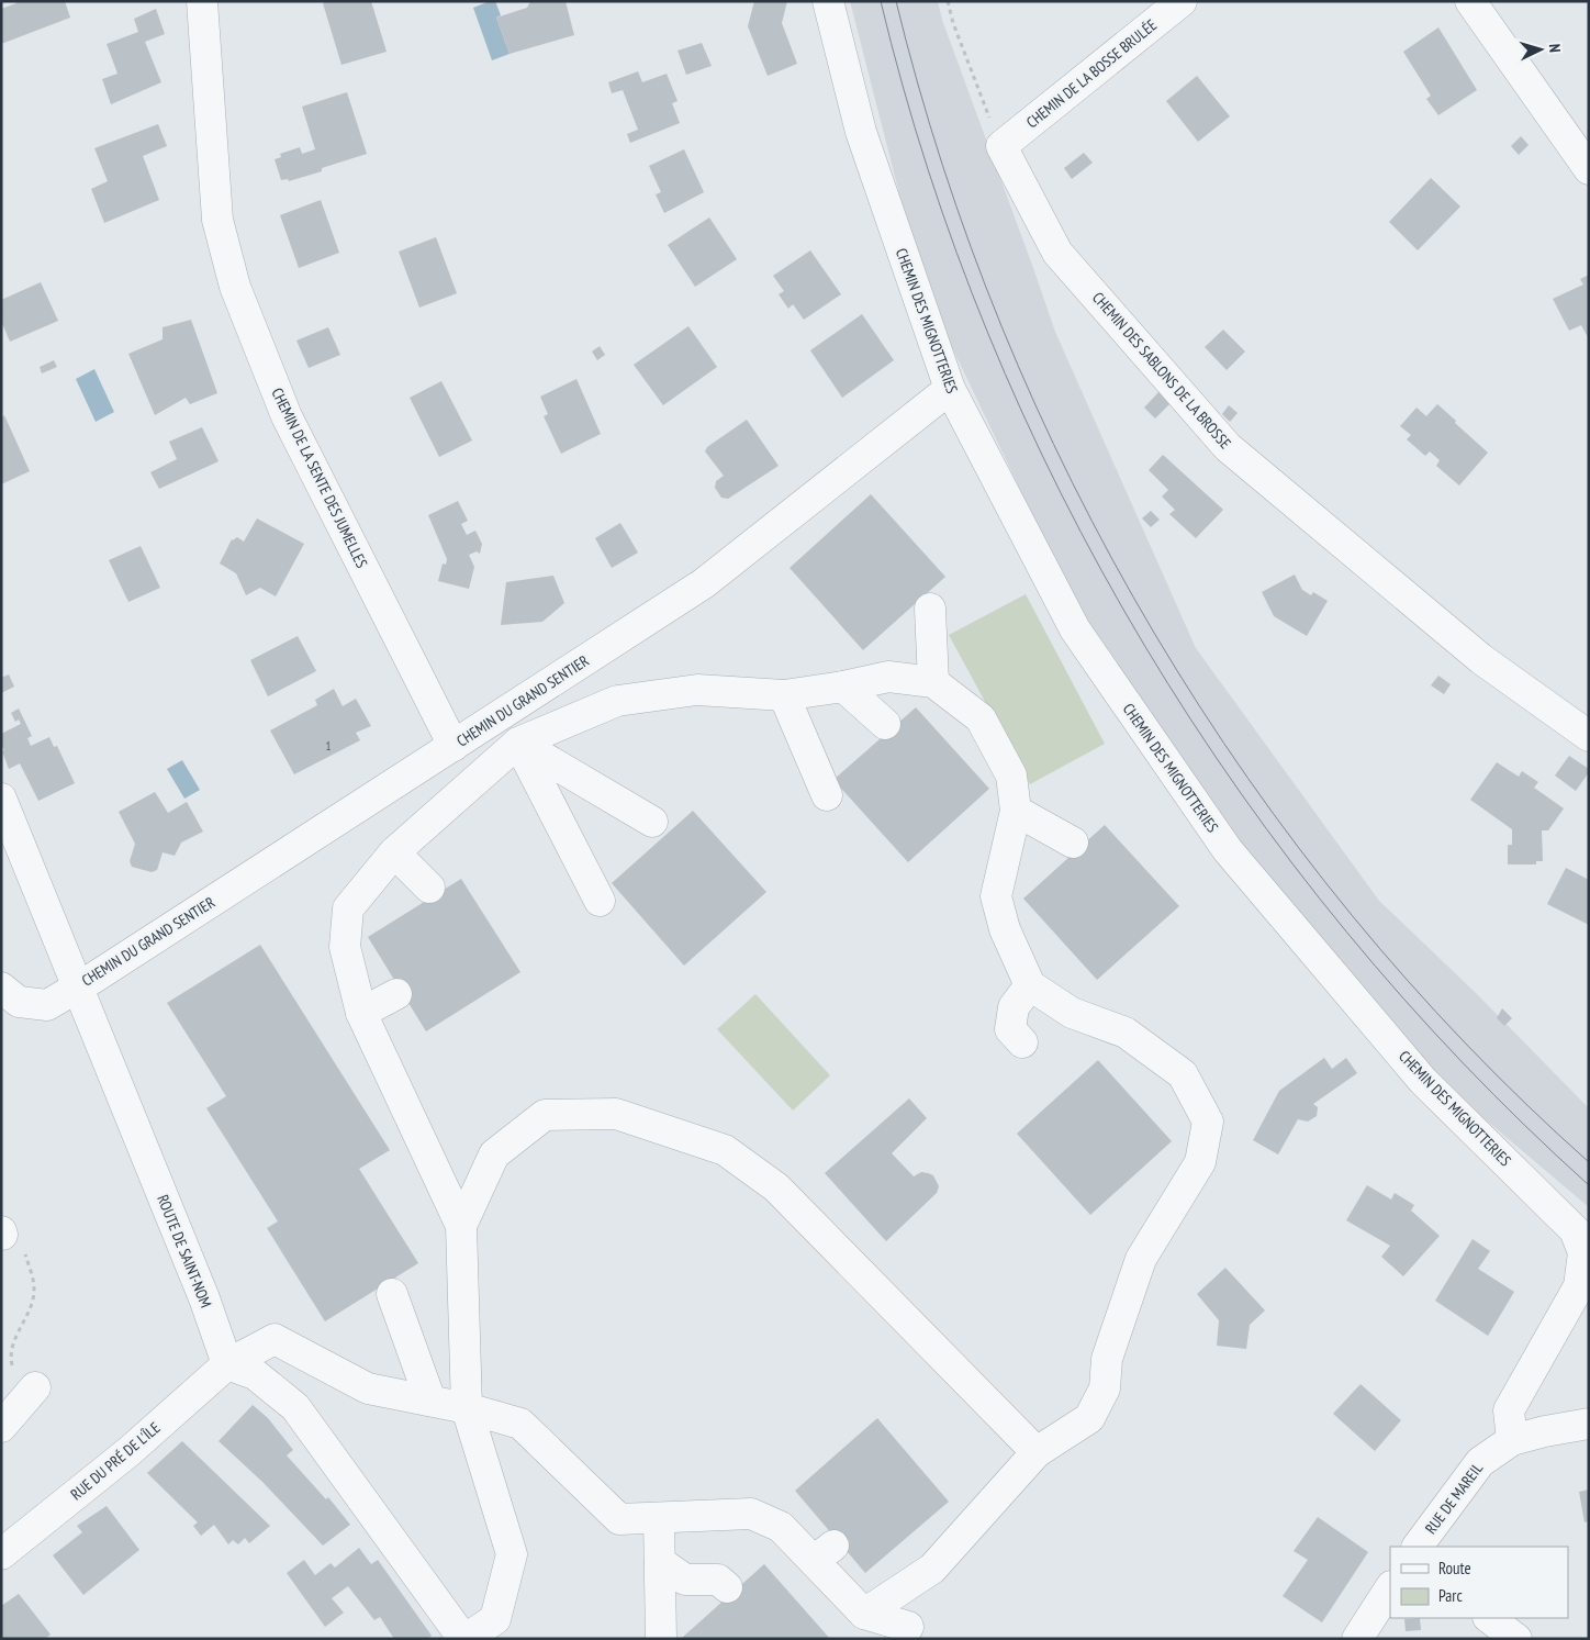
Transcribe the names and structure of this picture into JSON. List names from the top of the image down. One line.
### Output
{"streets":{"street":["CHEMIN DE LA BOSSE BRULÉE","CHEMIN DES MIGNOTTERIES","CHEMIN DES SABLONS DE LA BROSSE","CHEMIN DE LA SENTE DES JUMELLES","CHEMIN DU GRAND SENTIER","ROUTE DE SAINT-NOM","RUE DU PRÉ DE L'ÎLE","RUE DE MAREIL"]},"crossings":[["CHEMIN DE LA BOSSE BRULÉE","CHEMIN DES SABLONS DE LA BROSSE"],["CHEMIN DES MIGNOTTERIES","CHEMIN DU GRAND SENTIER"],["CHEMIN DES MIGNOTTERIES","RUE DE MAREIL"],["CHEMIN DE LA SENTE DES JUMELLES","CHEMIN DU GRAND SENTIER"],["CHEMIN DU GRAND SENTIER","ROUTE DE SAINT-NOM"],["ROUTE DE SAINT-NOM","RUE DU PRÉ DE L'ÎLE"]],"house_numbers":["1"],"legend":["Route","Parc"],"north":"right"}
